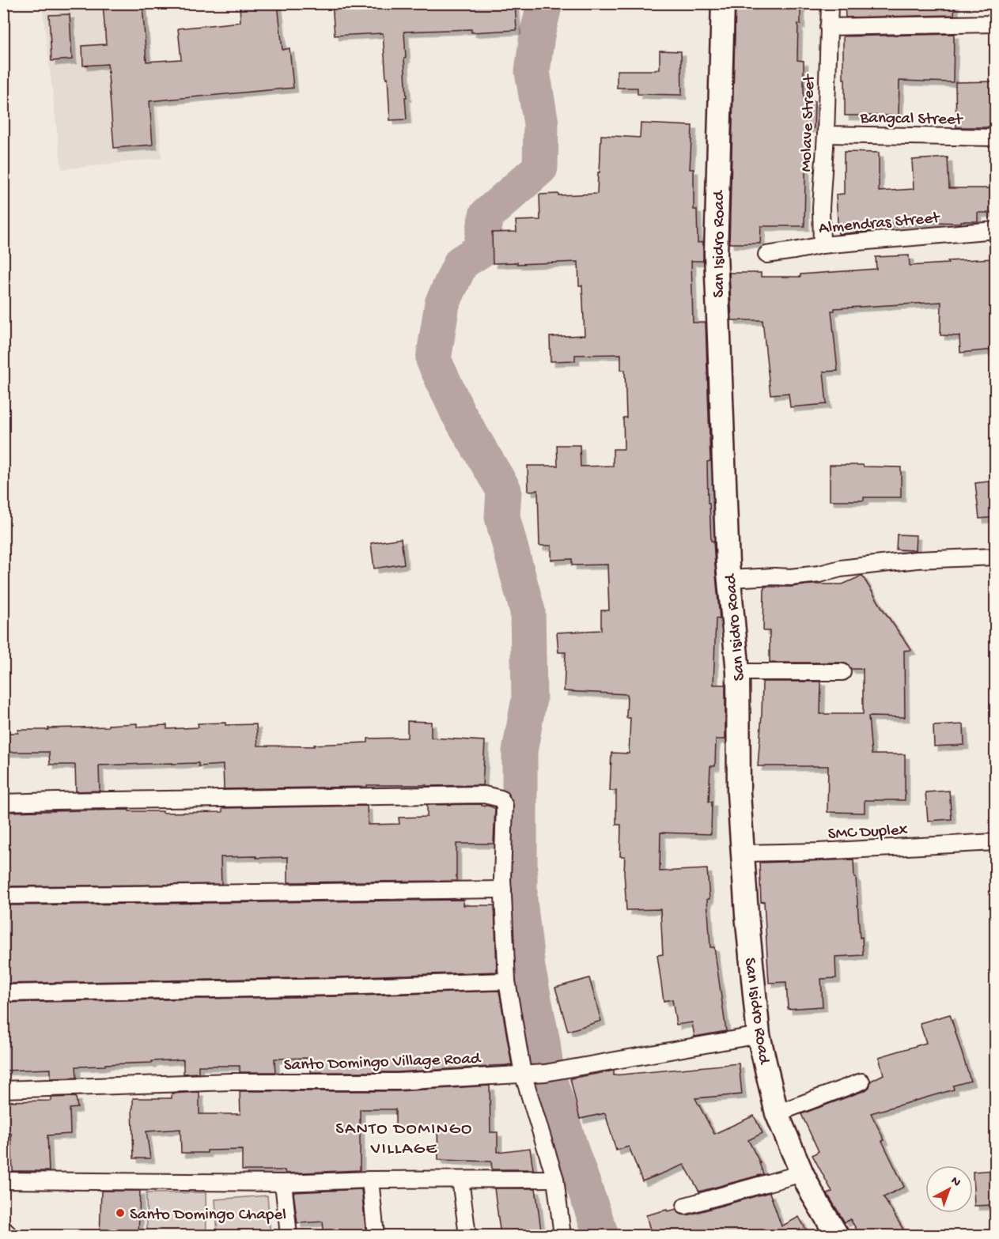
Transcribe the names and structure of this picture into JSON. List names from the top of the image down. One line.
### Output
{"streets":{"main road":["San Isidro Road"],"street":["Bangcal Street","Molave Street","Almendras Street","SMC Duplex","Santo Domingo Village Road"]},"crossings":[["Bangcal Street","Molave Street"],["Molave Street","Almendras Street"],["San Isidro Road","SMC Duplex"],["San Isidro Road","Santo Domingo Village Road"]],"districts":["SANTO DOMINGO VILLAGE"],"places":["Santo Domingo Chapel"],"north":"top right"}
